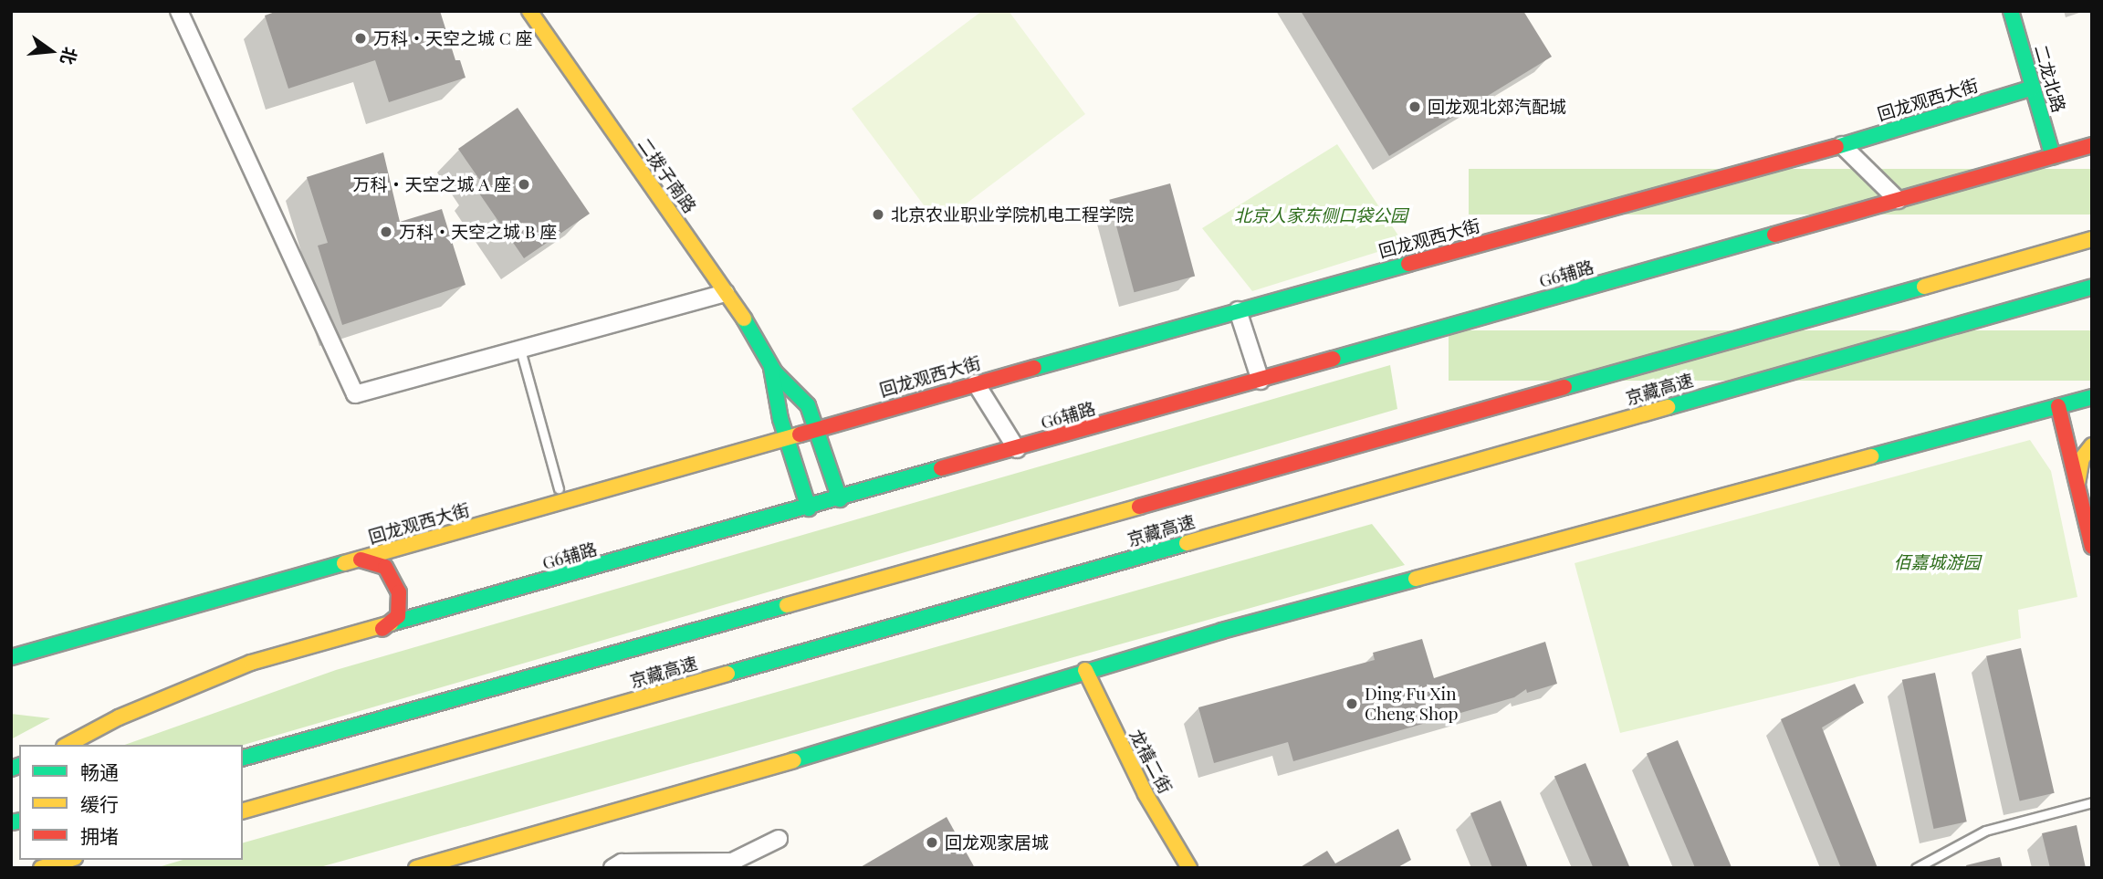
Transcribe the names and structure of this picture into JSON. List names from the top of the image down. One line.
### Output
{"streets":{"main road":["二龙北路","回龙观西大街","二拨子南路","G6辅路","京藏高速","龙禧二街"]},"crossings":[["二龙北路","回龙观西大街"],["二龙北路","G6辅路"],["回龙观西大街","二拨子南路"],["二拨子南路","G6辅路"]],"parks":["北京人家东侧口袋公园","佰嘉城游园"],"places":["万科・天空之城 C 座","回龙观北郊汽配城","万科・天空之城 A 座","北京农业职业学院机电工程学院","万科・天空之城 B 座","Ding Fu Xin Cheng Shop","回龙观家居城"],"legend":["畅通","缓行","拥堵"],"north":"right"}
